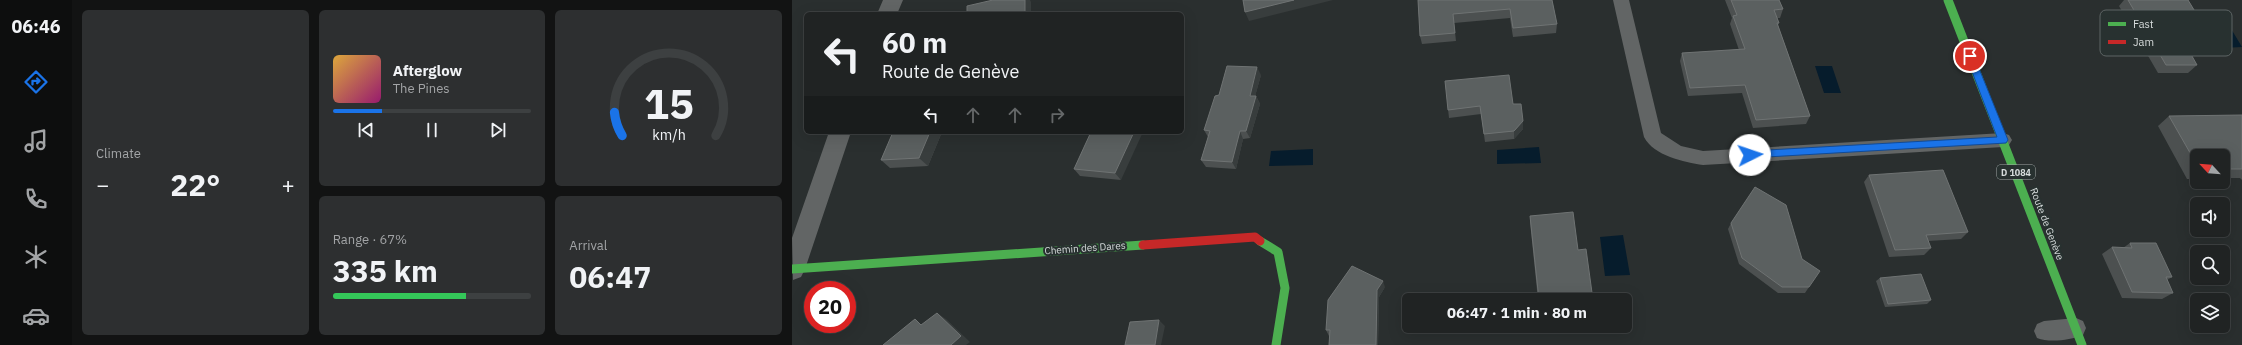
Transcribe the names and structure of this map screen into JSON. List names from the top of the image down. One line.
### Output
{"streets":{"street":["D 1084","Route de Genève","Chemin des Dares"]},"legend":["Fast","Jam"],"north":"top left","page":{"tabs":"06:46","tile":["Climate",["Range · 67%","335 km"],["Arrival","06:47"]],"turn":["60 m","Route de Genève"],"song":["Afterglow","The Pines"],"heat":["−","22°","+"],"limit":"20","trip":"06:47 · 1 min · 80 m","gauge":["15","km/h"]}}
